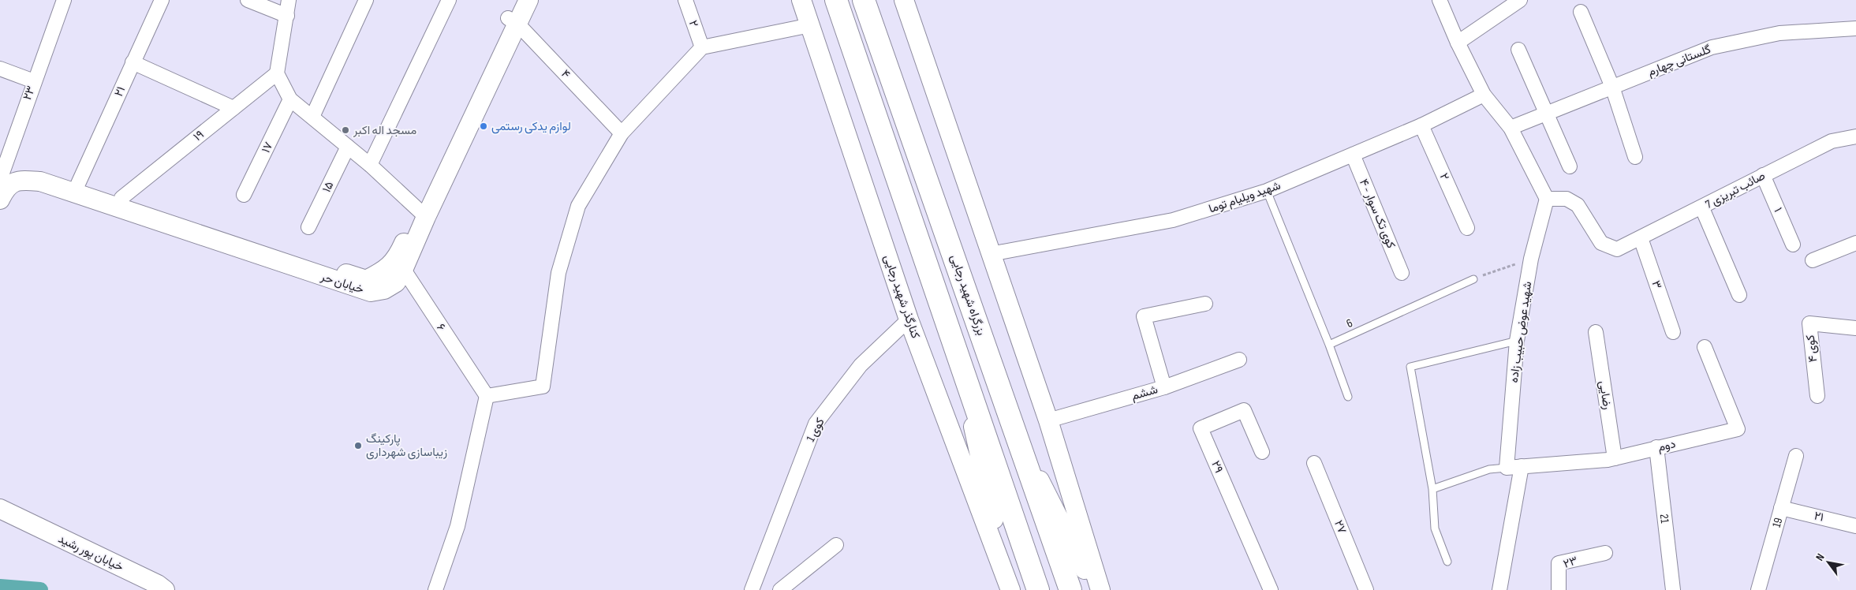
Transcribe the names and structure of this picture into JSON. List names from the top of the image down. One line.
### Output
{"streets":{"highway":["بزرگراه شهید رجایی"],"main road":["خیابان حر","کنارگذر شهید رجایی","خیابان پور رشید"],"street":["۲","گلستانی چهارم","۴","۲۱","۲۳","۱۹","۱۷","۱۵","صائب تبریزی 7","شهید ویلیام توما","۱","۴ - کوی تک سوار","۳","۶","شهید عوض حبیب زاده","کوی ۴","ششم","رضایی","کوی 1","دوم","۲۹","21","19","۲۷"],"lane":["6"]},"crossings":[["۲","شهید ویلیام توما"],["۴","خیابان حر"],["۲۱","خیابان حر"],["۲۱","19"],["۲۳","خیابان حر"],["۱۹","خیابان حر"],["صائب تبریزی 7","۱"],["صائب تبریزی 7","۳"],["صائب تبریزی 7","شهید عوض حبیب زاده"],["شهید ویلیام توما","۴ - کوی تک سوار"],["خیابان حر","۶"],["کنارگذر شهید رجایی","کوی 1"],["شهید عوض حبیب زاده","دوم"],["رضایی","دوم"],["دوم","21"]],"places":["لوازم یدکی رستمی","مسجد اله اکبر","پارکینگ زیباسازی شهرداری"],"north":"top left"}
